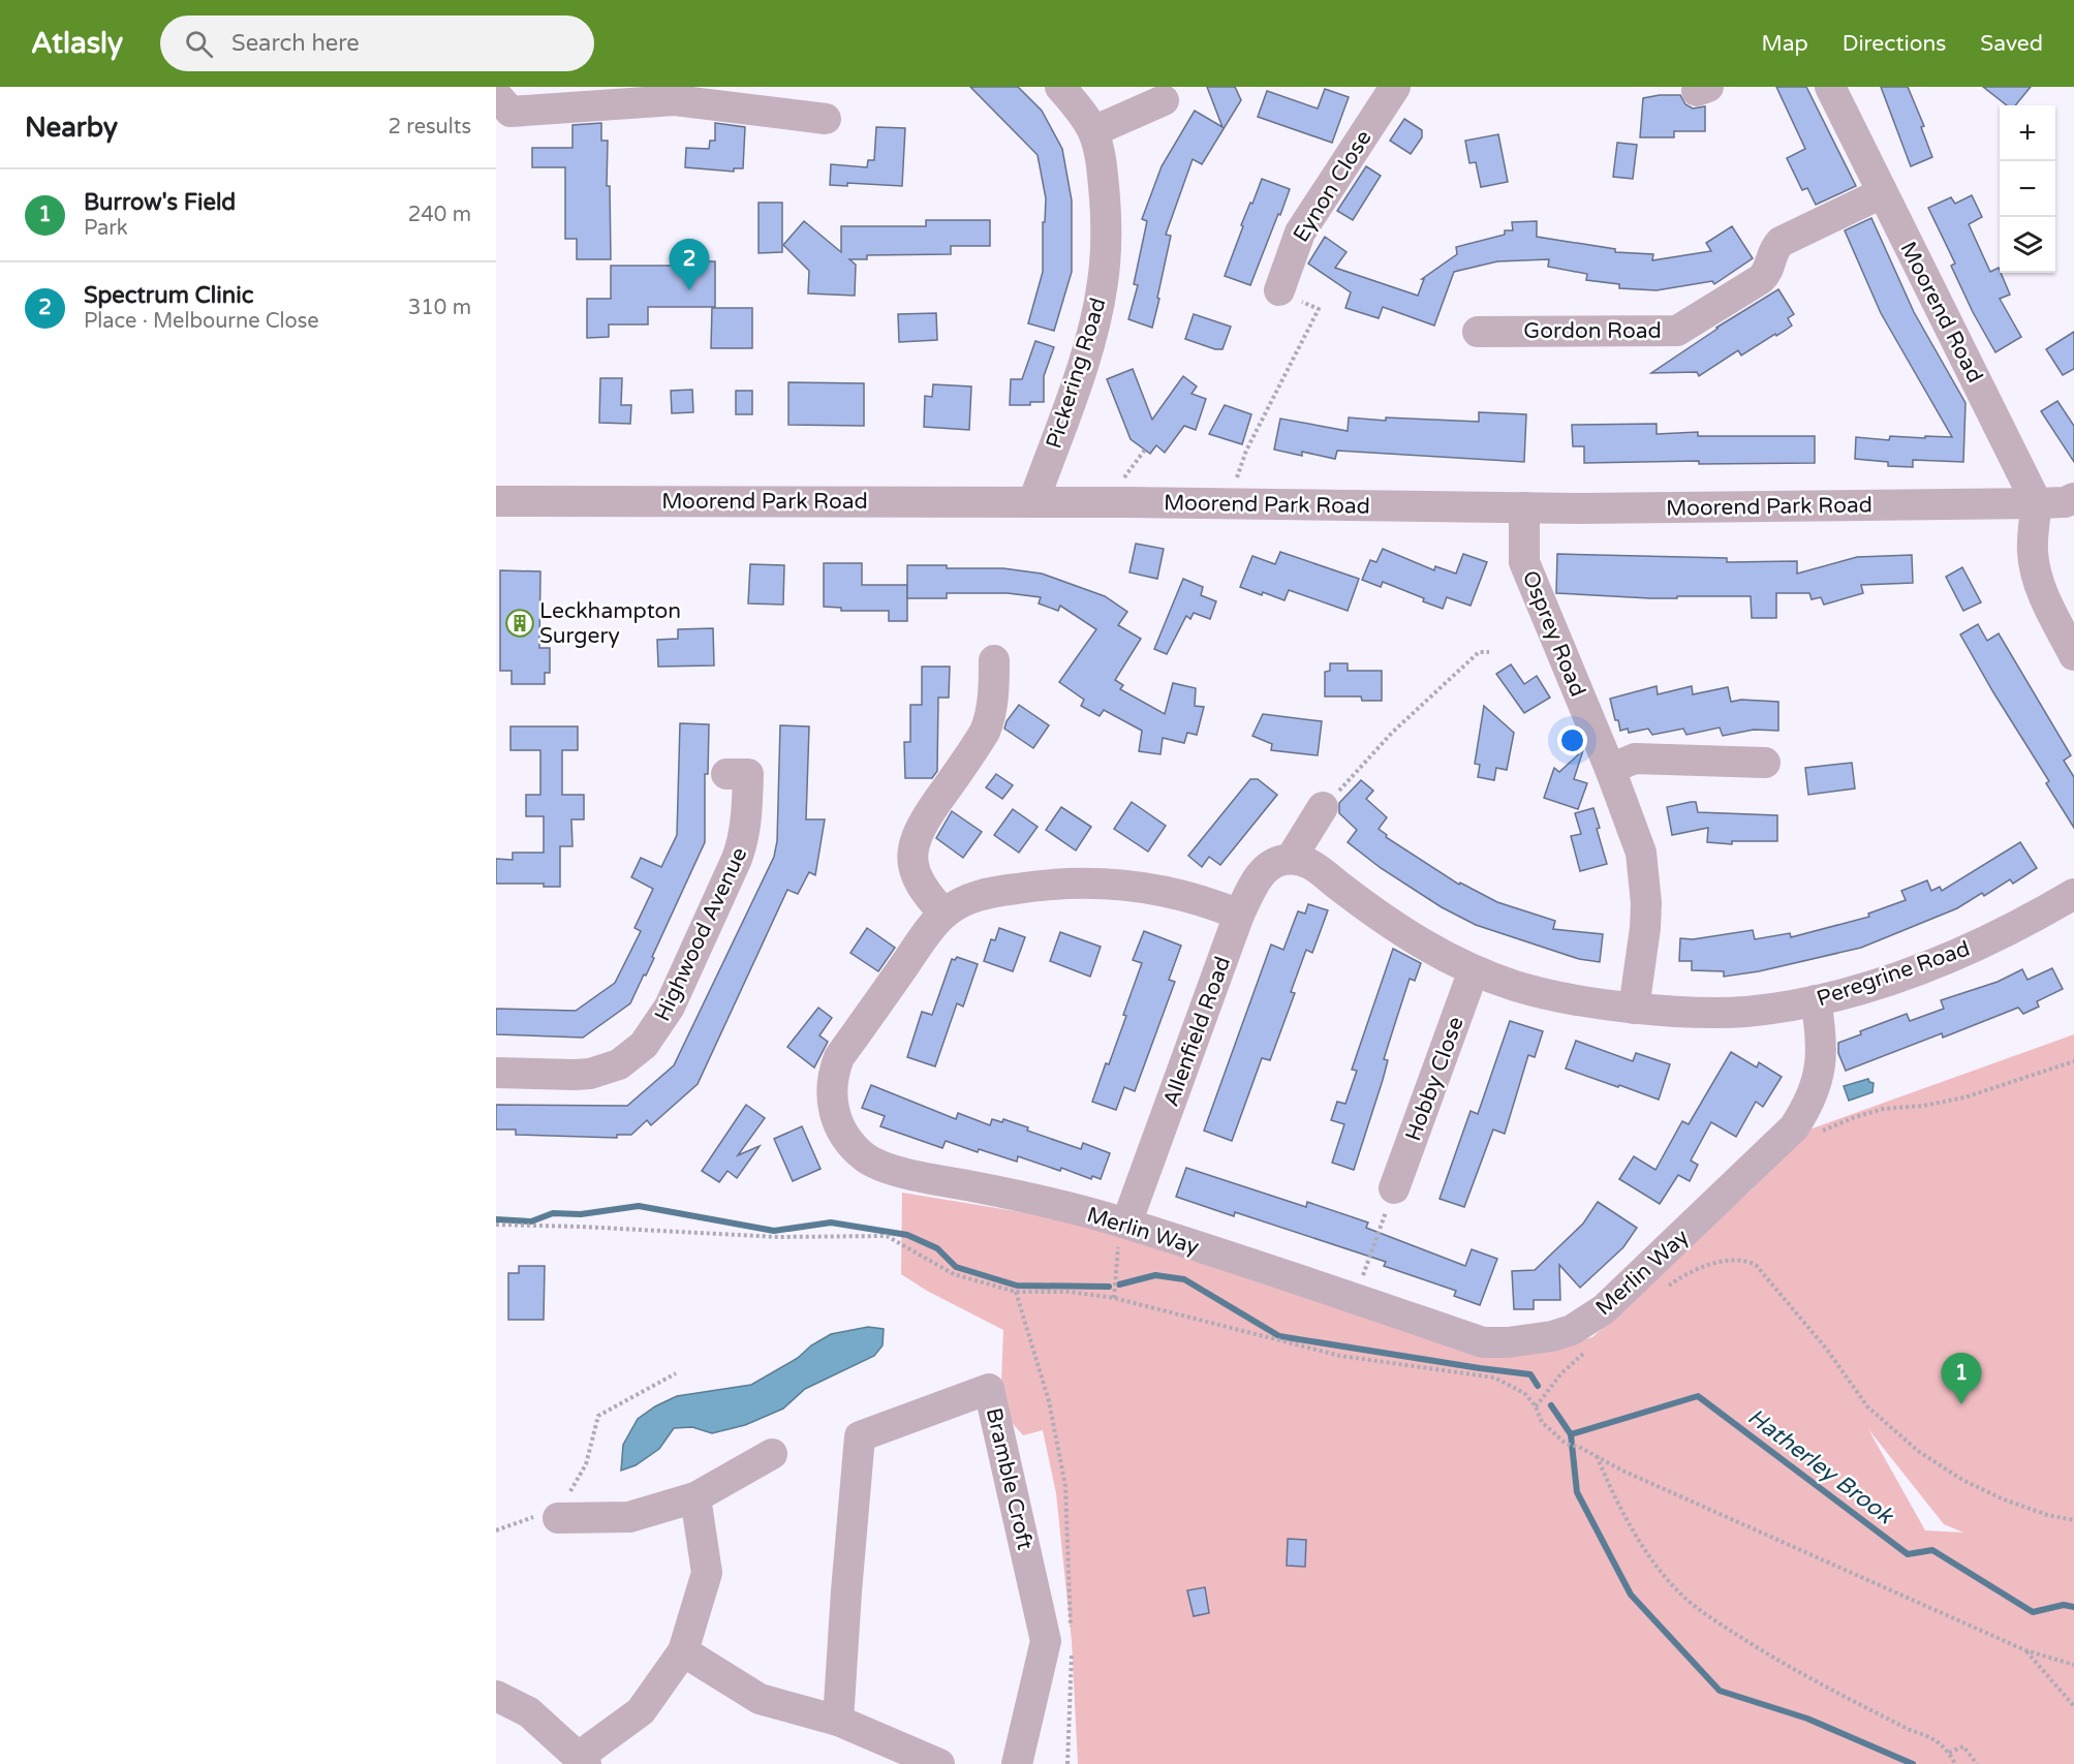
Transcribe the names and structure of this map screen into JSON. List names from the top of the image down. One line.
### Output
{"streets":{"street":["Eynon Close","Moorend Road","Gordon Road","Pickering Road","Moorend Park Road","Osprey Road","Highwood Avenue","Peregrine Road","Allenfield Road","Hobby Close","Merlin Way","Bramble Croft"]},"crossings":[["Moorend Road","Gordon Road"],["Moorend Road","Moorend Park Road"],["Pickering Road","Moorend Park Road"],["Moorend Park Road","Osprey Road"],["Osprey Road","Peregrine Road"],["Peregrine Road","Allenfield Road"],["Peregrine Road","Hobby Close"],["Peregrine Road","Merlin Way"],["Allenfield Road","Merlin Way"]],"water":["Hatherley Brook"],"places":{"building":["Leckhampton Surgery"]},"page":{"header":"Atlasly","search":"Search here","nav":["Map","Directions","Saved"],"heading":["Nearby","2 results"],"map_buttons":["+","−"],"list":[{"mark":"1","name":"Burrow's Field","note":"Park","value":"240 m"},{"mark":"2","name":"Spectrum Clinic","note":"Place · Melbourne Close","value":"310 m"}],"pins":["2","1"]}}
